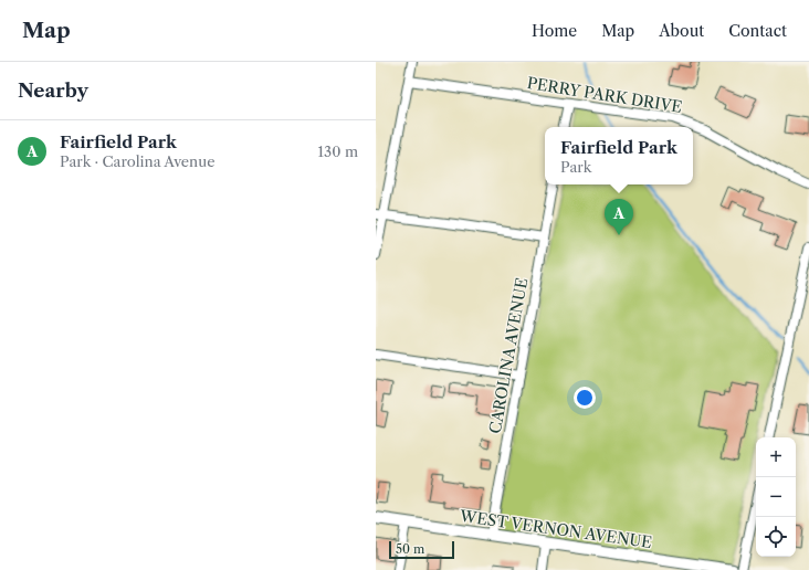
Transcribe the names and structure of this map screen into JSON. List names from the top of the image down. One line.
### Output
{"streets":{"main road":["WEST VERNON AVENUE"],"street":["PERRY PARK DRIVE","CAROLINA AVENUE"]},"crossings":[["CAROLINA AVENUE","WEST VERNON AVENUE"]],"scale_bar":"50 m","page":{"header":"Map","nav":["Home","Map","About","Contact"],"heading":"Nearby","list":[{"mark":"A","name":"Fairfield Park","note":"Park · Carolina Avenue","value":"130 m"}],"popup":["Fairfield Park","Park"],"pins":"A","map_buttons":["+","−"],"scale":"50 m"}}
